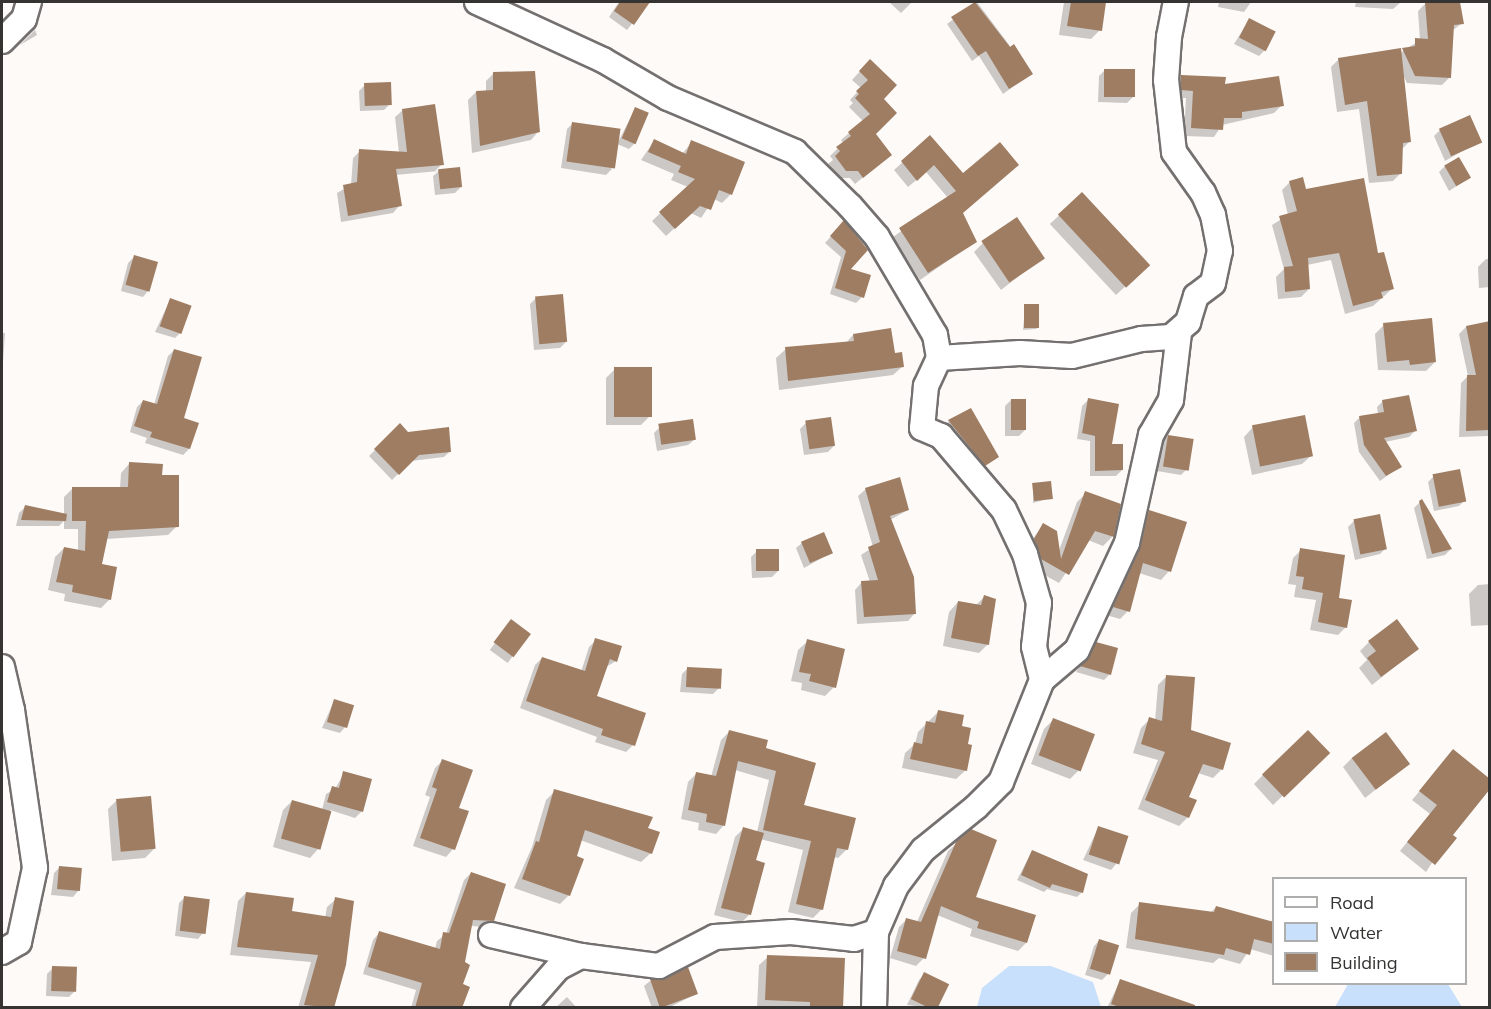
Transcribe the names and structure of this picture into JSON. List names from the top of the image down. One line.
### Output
{"legend":["Road","Water","Building"]}
